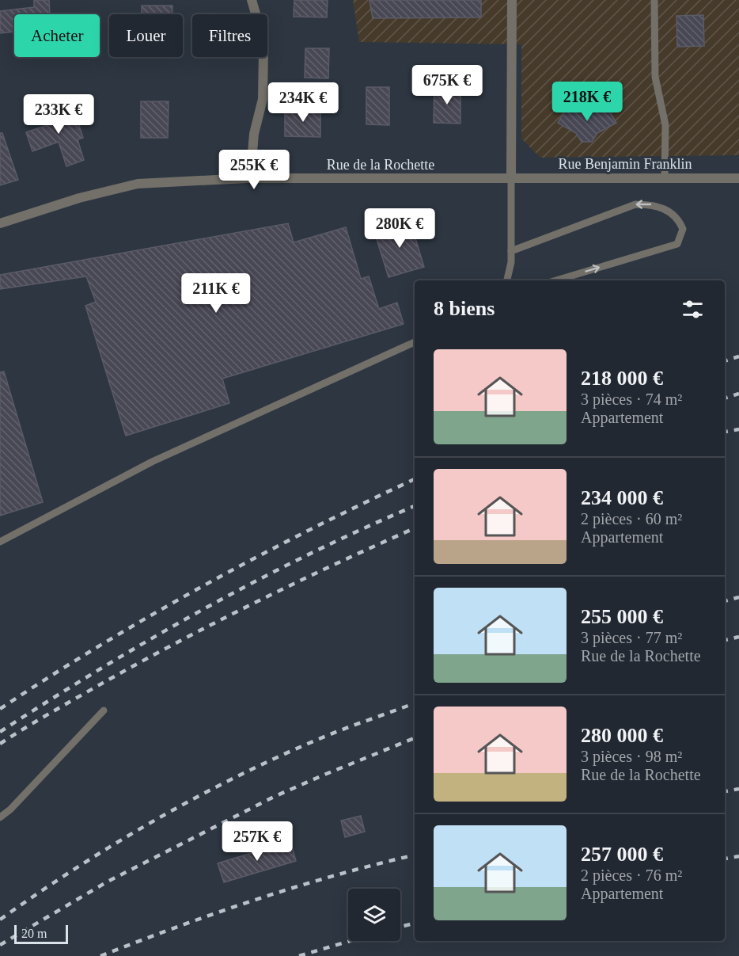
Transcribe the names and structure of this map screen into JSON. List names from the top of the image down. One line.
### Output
{"streets":{"street":["Rue Benjamin Franklin","Rue de la Rochette"]},"crossings":[["Rue Benjamin Franklin","Rue de la Rochette"]],"scale_bar":"20 m","page":{"chip":["Acheter","Louer","Filtres"],"price":["675K €","218K €","234K €","233K €","255K €","280K €","211K €","257K €"],"heading":"8 biens","list":[{"name":"218 000 €","note":"3 pièces · 74 m² · Appartement"},{"name":"234 000 €","note":"2 pièces · 60 m² · Appartement"},{"name":"255 000 €","note":"3 pièces · 77 m² · Rue de la Rochette"},{"name":"280 000 €","note":"3 pièces · 98 m² · Rue de la Rochette"},{"name":"257 000 €","note":"2 pièces · 76 m² · Appartement"}],"scale":"20 m"}}
